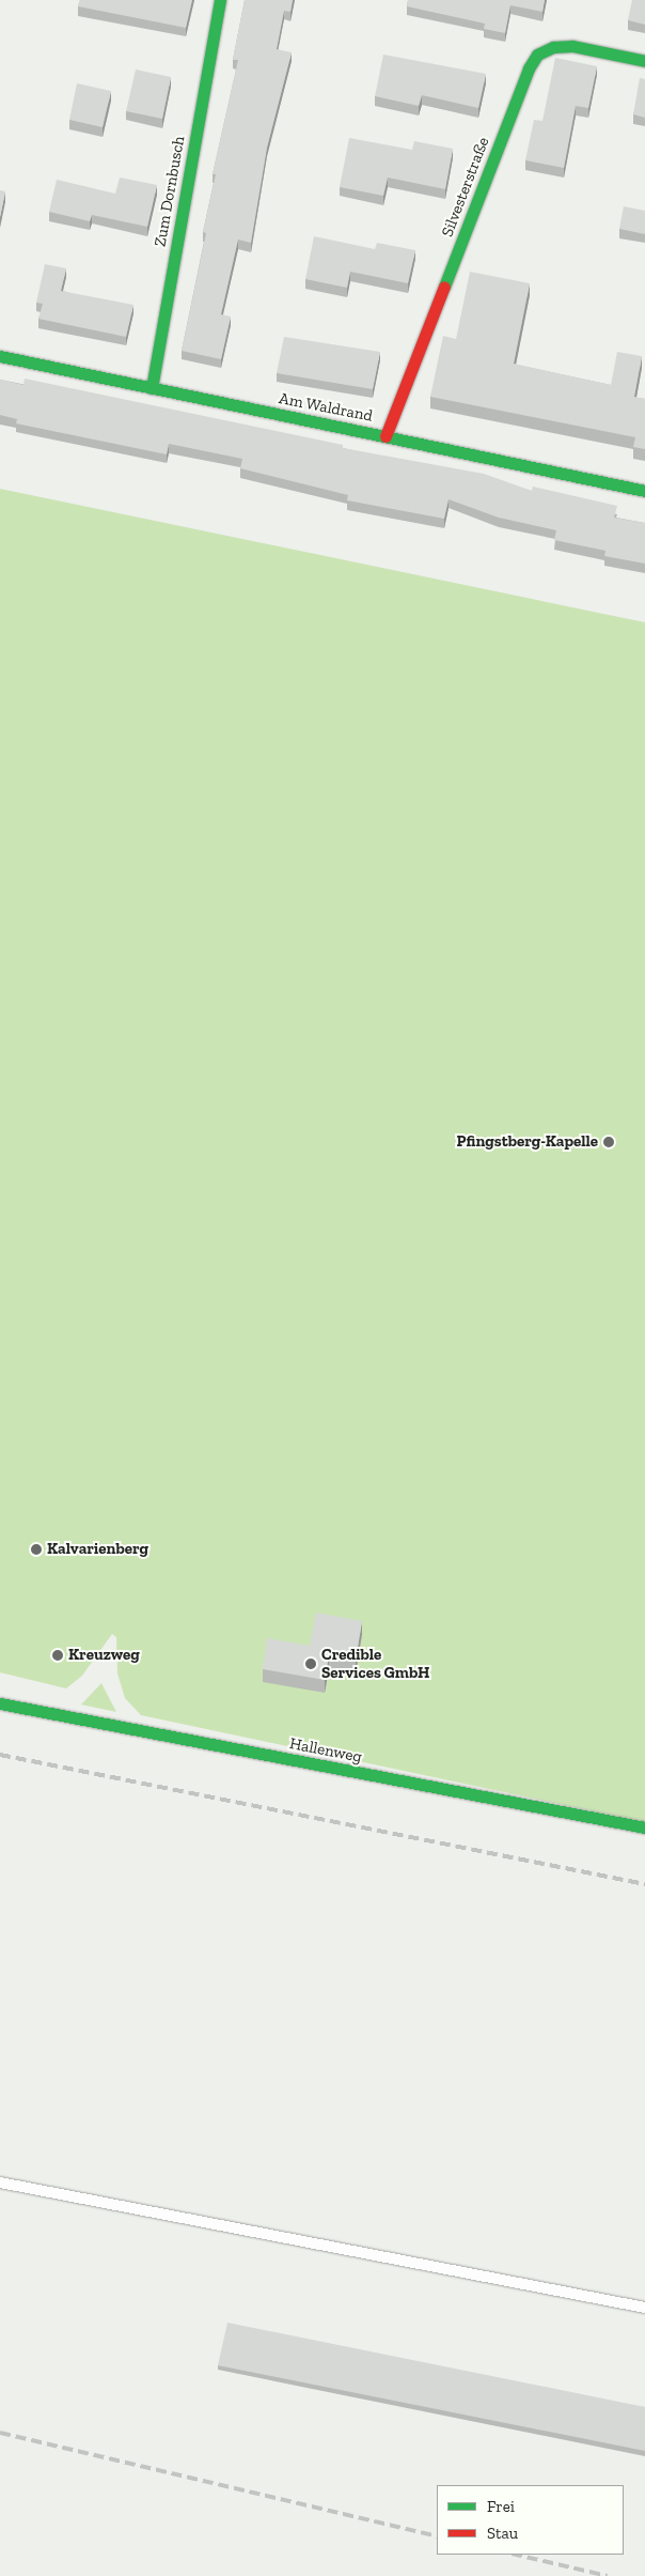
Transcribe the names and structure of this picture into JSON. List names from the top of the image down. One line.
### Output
{"streets":{"street":["Silvesterstraße","Zum Dornbusch","Am Waldrand","Hallenweg"]},"crossings":[["Silvesterstraße","Am Waldrand"],["Zum Dornbusch","Am Waldrand"]],"places":["Pfingstberg-Kapelle","Kalvarienberg","Kreuzweg","Credible Services GmbH"],"legend":["Frei","Stau"]}
